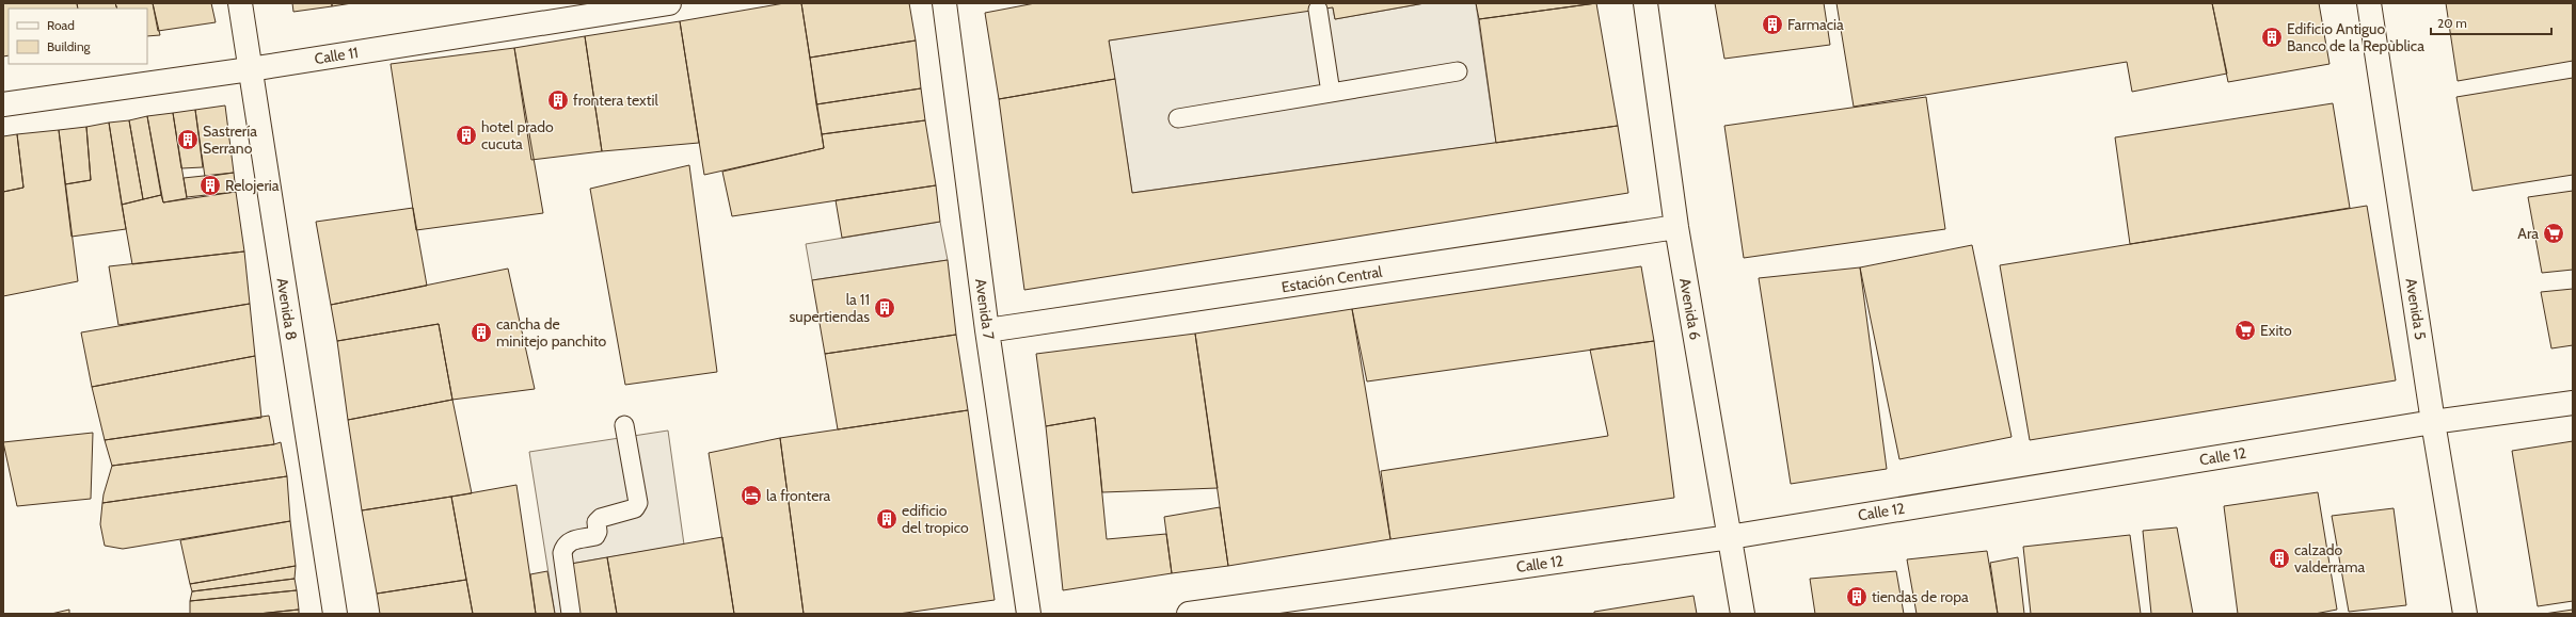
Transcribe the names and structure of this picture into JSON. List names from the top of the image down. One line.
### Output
{"streets":{"street":["Calle 11","Estación Central","Avenida 8","Avenida 7","Avenida 6","Avenida 5","Calle 12"]},"crossings":[["Calle 11","Avenida 8"],["Estación Central","Avenida 7"],["Estación Central","Avenida 6"],["Avenida 6","Calle 12"],["Avenida 5","Calle 12"]],"places":{"building":["Farmacia","Edificio Antiguo Banco de la Repùblica","frontera textil","hotel prado cucuta","Sastrería Serrano","Relojeria","la 11 supertiendas","cancha de minitejo panchito","edificio del tropico","calzado valderrama","tiendas de ropa"],"supermarket":["Ara","Exito"],"hotel":["la frontera"]},"legend":["Road","Building"],"scale_bar":"20 m"}
